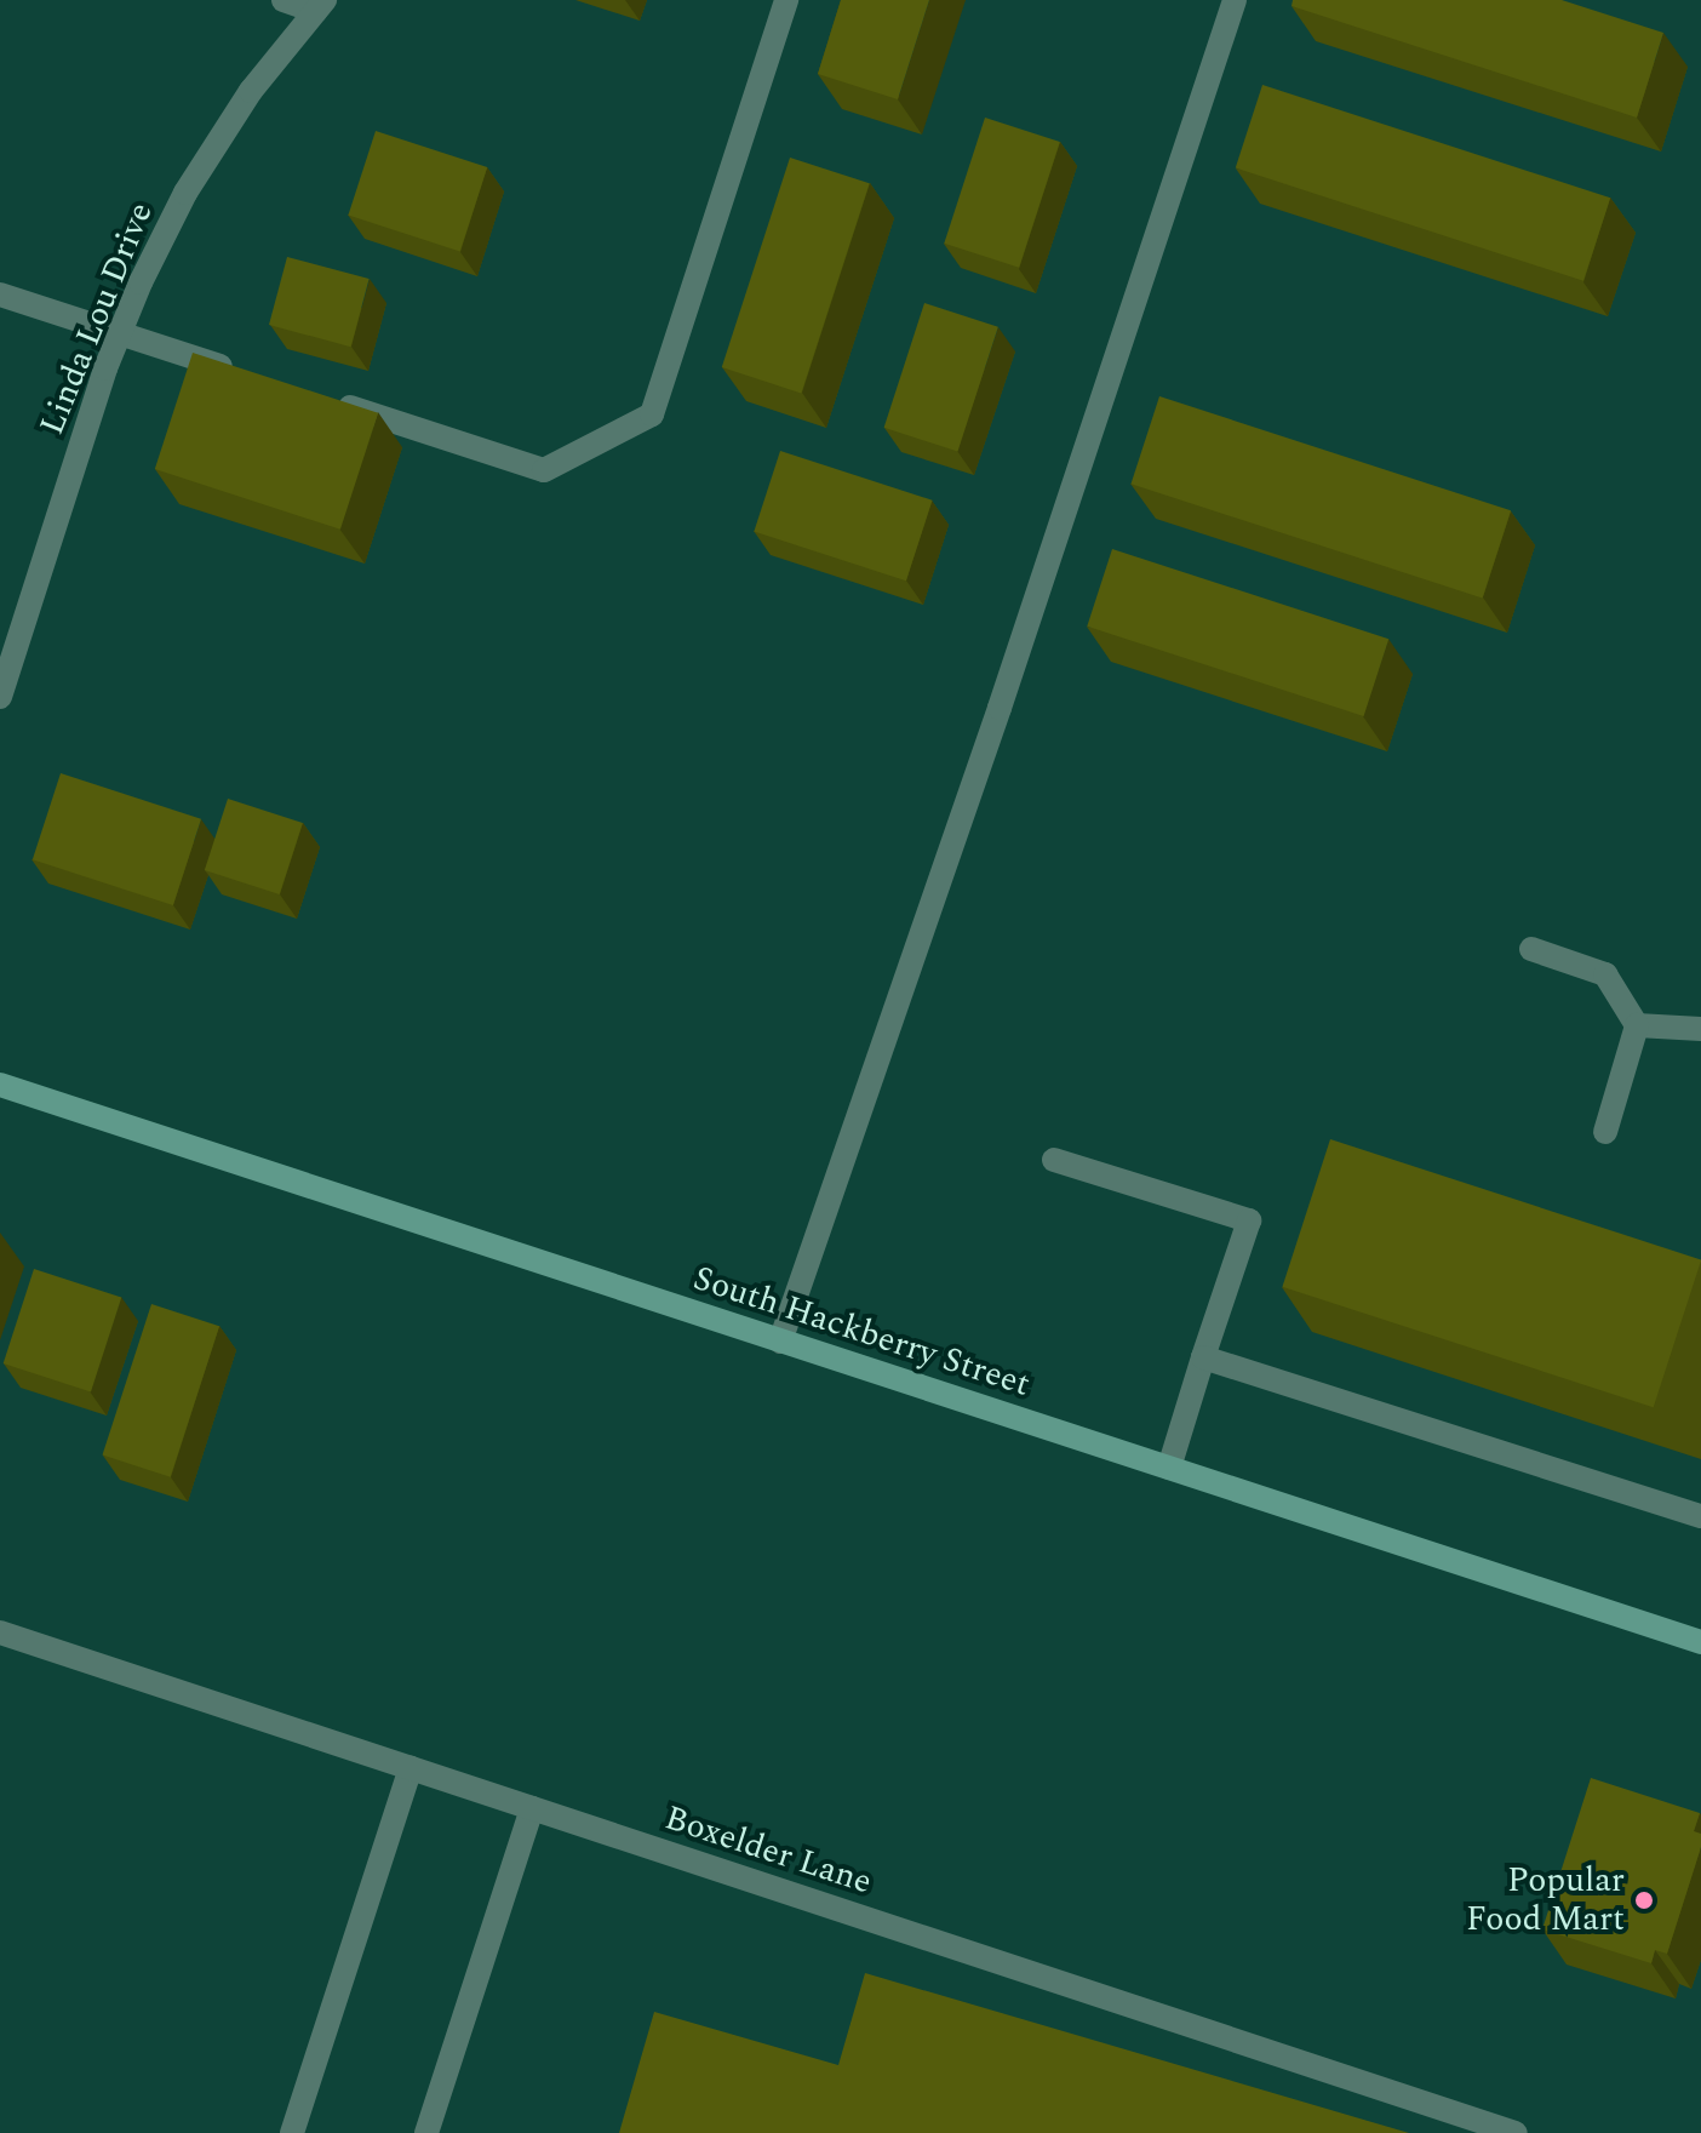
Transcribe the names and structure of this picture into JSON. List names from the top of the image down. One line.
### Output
{"streets":{"main road":["South Hackberry Street"],"street":["Linda Lou Drive","Boxelder Lane"]},"places":["Popular Food Mart"]}
